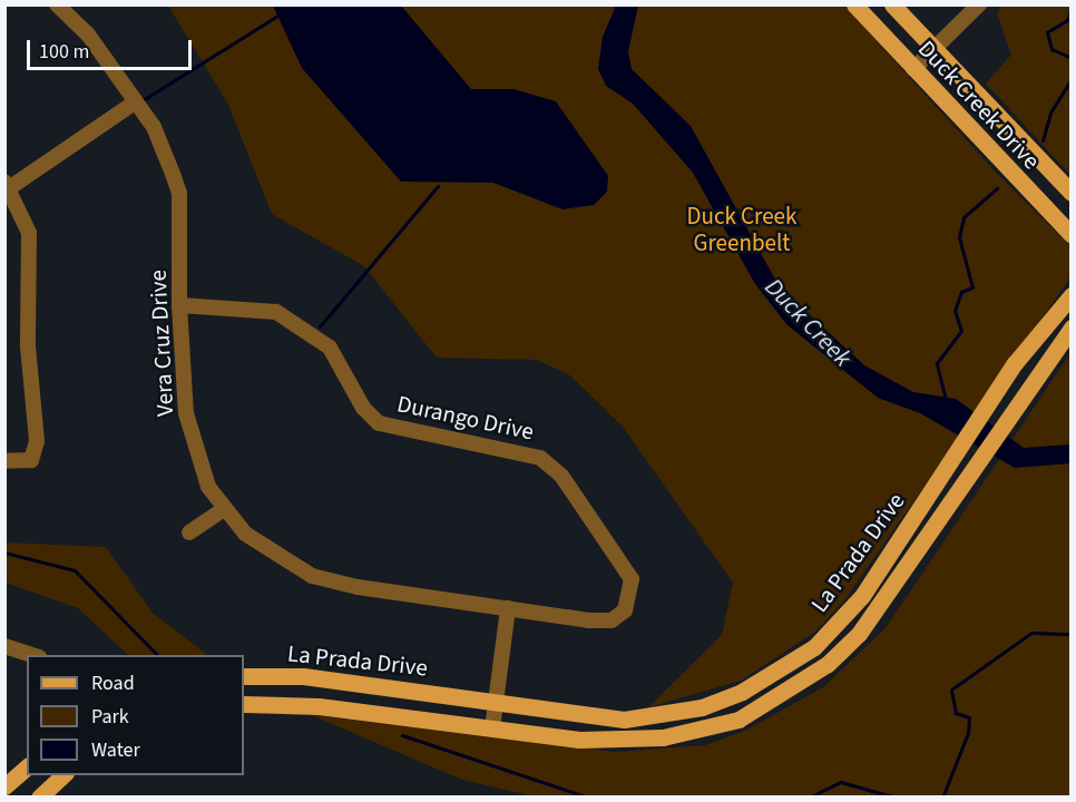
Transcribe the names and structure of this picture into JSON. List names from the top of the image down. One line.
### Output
{"streets":{"main road":["Duck Creek Drive","La Prada Drive"],"street":["Vera Cruz Drive","Durango Drive"]},"crossings":[["Vera Cruz Drive","Durango Drive"]],"water":["Duck Creek"],"parks":["Duck Creek Greenbelt"],"legend":["Road","Park","Water"],"scale_bar":"100 m"}
